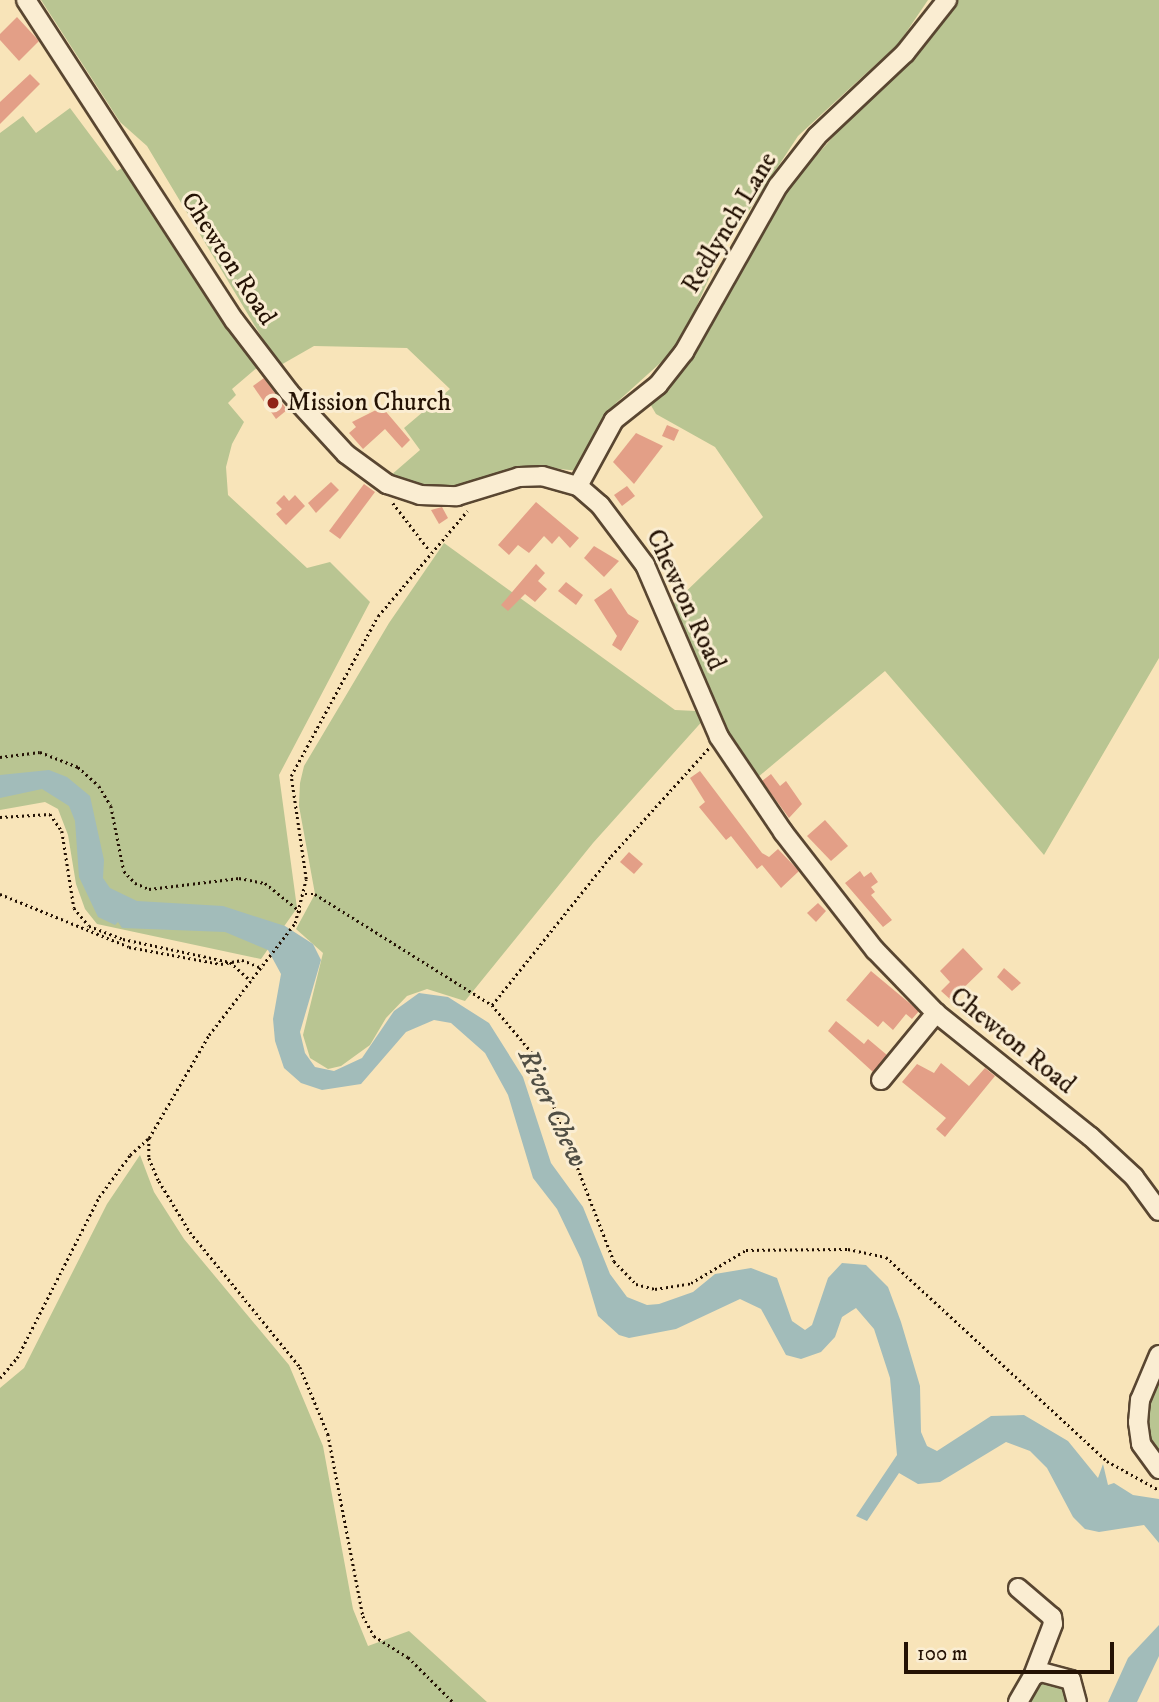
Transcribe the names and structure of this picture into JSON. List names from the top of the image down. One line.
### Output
{"streets":{"street":["Redlynch Lane","Chewton Road"]},"crossings":[["Redlynch Lane","Chewton Road"]],"water":["River Chew"],"places":["Mission Church"],"scale_bar":"100 m"}
